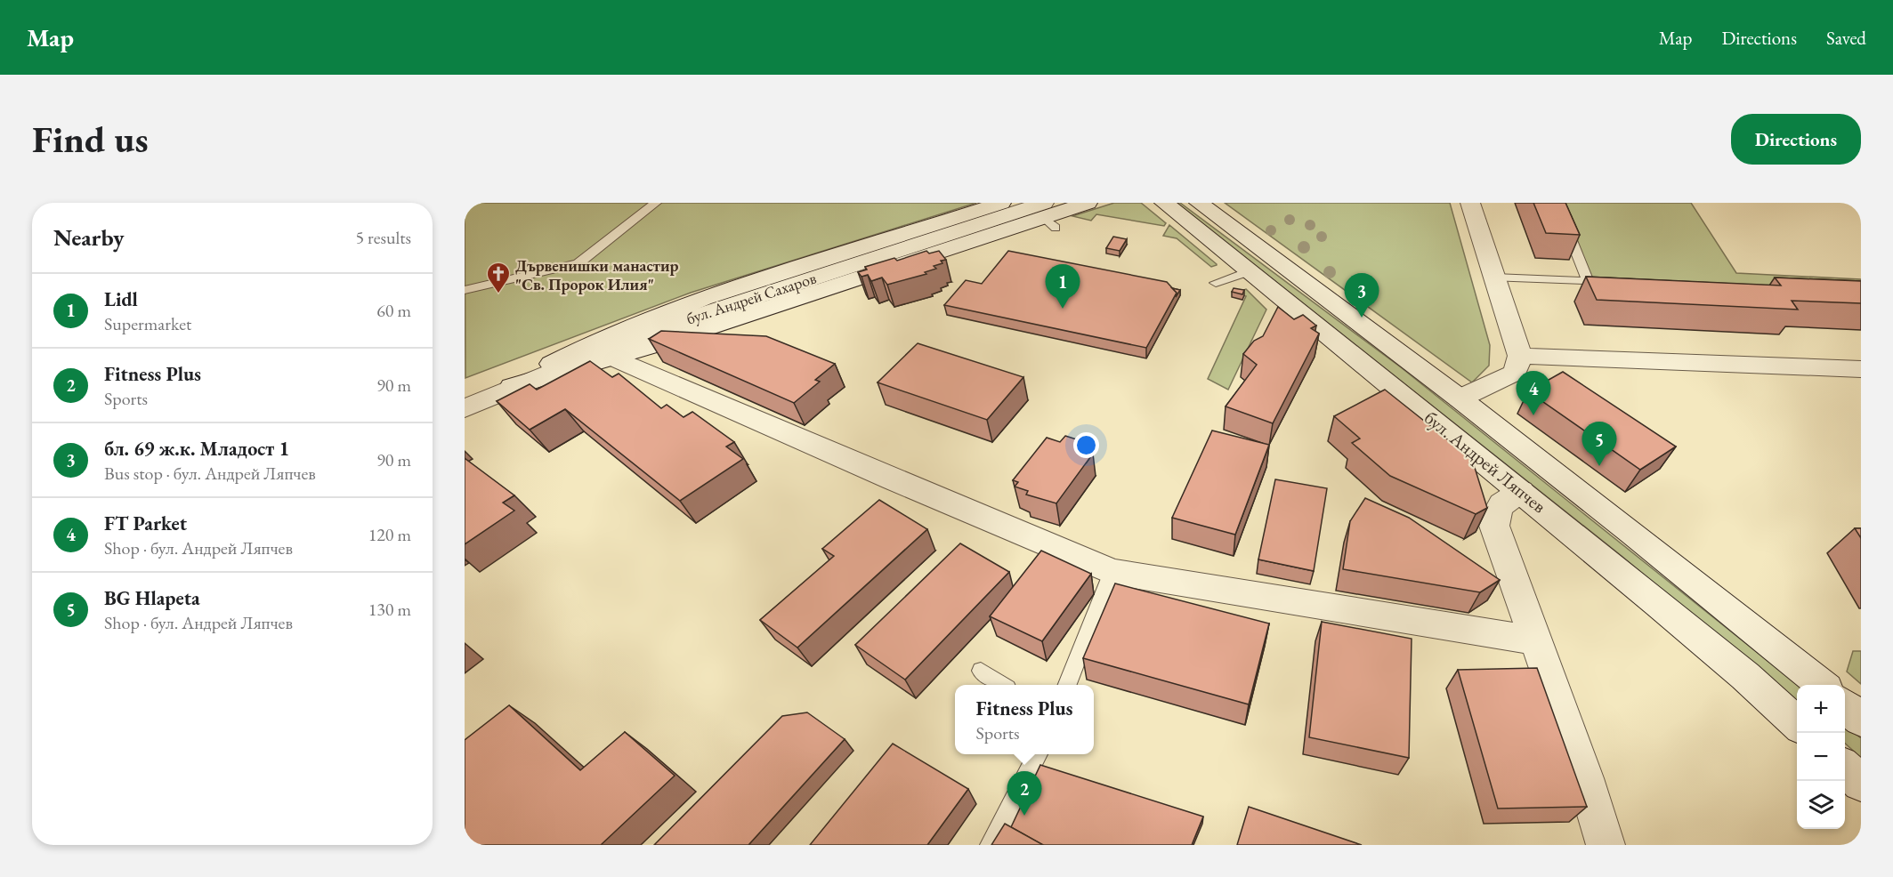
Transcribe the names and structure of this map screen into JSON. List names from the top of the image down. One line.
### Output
{"streets":{"main road":["бул. Андрей Сахаров","бул. Андрей Ляпчев"]},"places":{"church":["Дървенишки манастир \"Св. Пророк Илия\""]},"page":{"header":"Map","nav":["Map","Directions","Saved"],"buttons":"Directions","title":"Find us","heading":["Nearby","5 results"],"pins":["1","3","4","5","2"],"list":[{"mark":"1","name":"Lidl","note":"Supermarket","value":"60 m"},{"mark":"2","name":"Fitness Plus","note":"Sports","value":"90 m"},{"mark":"3","name":"бл. 69 ж.к. Младост 1","note":"Bus stop · бул. Андрей Ляпчев","value":"90 m"},{"mark":"4","name":"FT Parket","note":"Shop · бул. Андрей Ляпчев","value":"120 m"},{"mark":"5","name":"BG Hlapeta","note":"Shop · бул. Андрей Ляпчев","value":"130 m"}],"map_buttons":["+","−"],"popup":["Fitness Plus","Sports"]}}
